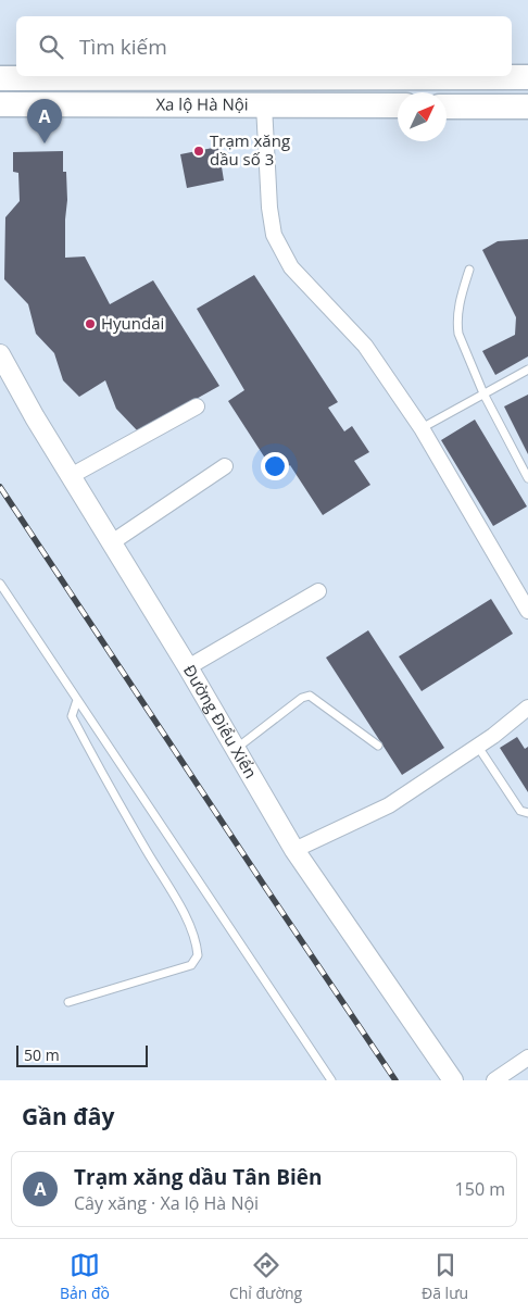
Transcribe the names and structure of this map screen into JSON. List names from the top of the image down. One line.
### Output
{"streets":{"highway":["Xa lộ Hà Nội"],"street":["Đường Điểu Xiển"]},"places":["Trạm xăng dầu số 3","Hyundai"],"scale_bar":"50 m","north":"top right","page":{"search":"Tìm kiếm","pins":"A","scale":"50 m","heading":"Gần đây","list":[{"mark":"A","name":"Trạm xăng dầu Tân Biên","note":"Cây xăng · Xa lộ Hà Nội","value":"150 m"}],"nav":["Bản đồ","Chỉ đường","Đã lưu"]}}
